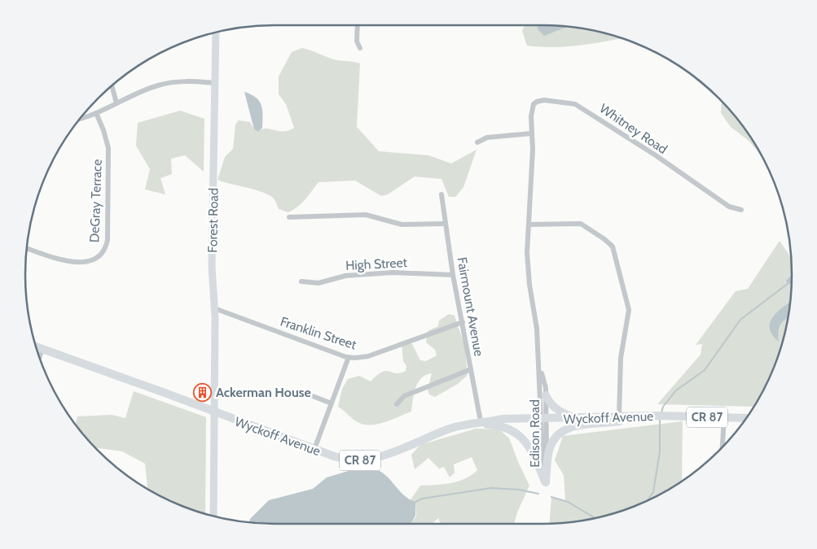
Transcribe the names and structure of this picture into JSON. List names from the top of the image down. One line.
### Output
{"streets":{"main road":["Forest Road","Wyckoff Avenue","CR 87"],"street":["Whitney Road","DeGray Terrace","High Street","Fairmount Avenue","Franklin Street","Edison Road"]},"crossings":[["Whitney Road","Edison Road"],["Forest Road","Franklin Street"],["Forest Road","Wyckoff Avenue"],["High Street","Fairmount Avenue"],["Fairmount Avenue","Franklin Street"],["Fairmount Avenue","Wyckoff Avenue"],["Wyckoff Avenue","Edison Road"]],"places":{"building":["Ackerman House"]}}
